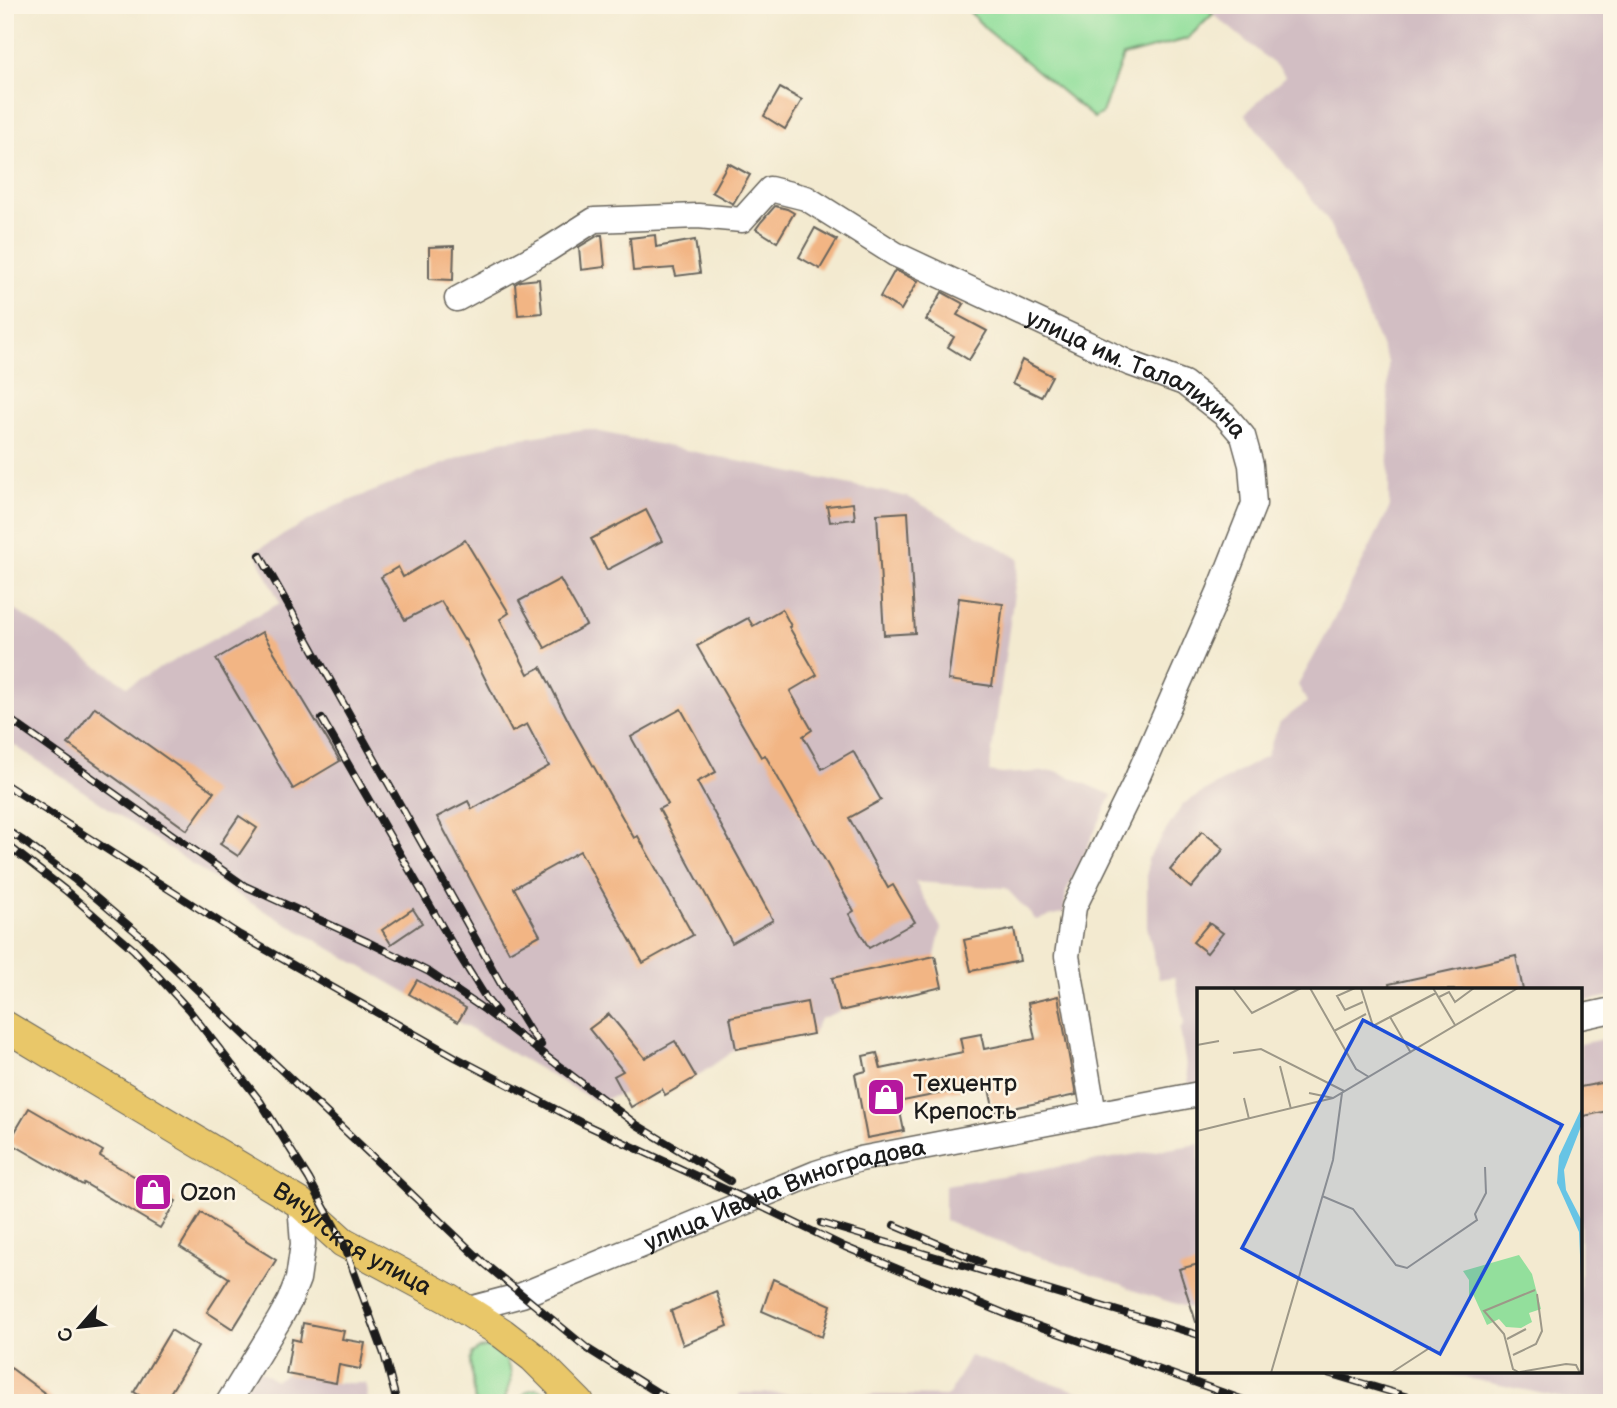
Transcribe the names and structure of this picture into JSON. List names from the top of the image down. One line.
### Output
{"streets":{"main road":["Вичугская улица"],"street":["улица им. Талалихина","улица Ивана Виноградова"]},"crossings":[["улица им. Талалихина","улица Ивана Виноградова"],["улица Ивана Виноградова","Вичугская улица"]],"places":{"shop":["Техцентр Крепость","Ozon"]},"north":"bottom left"}
